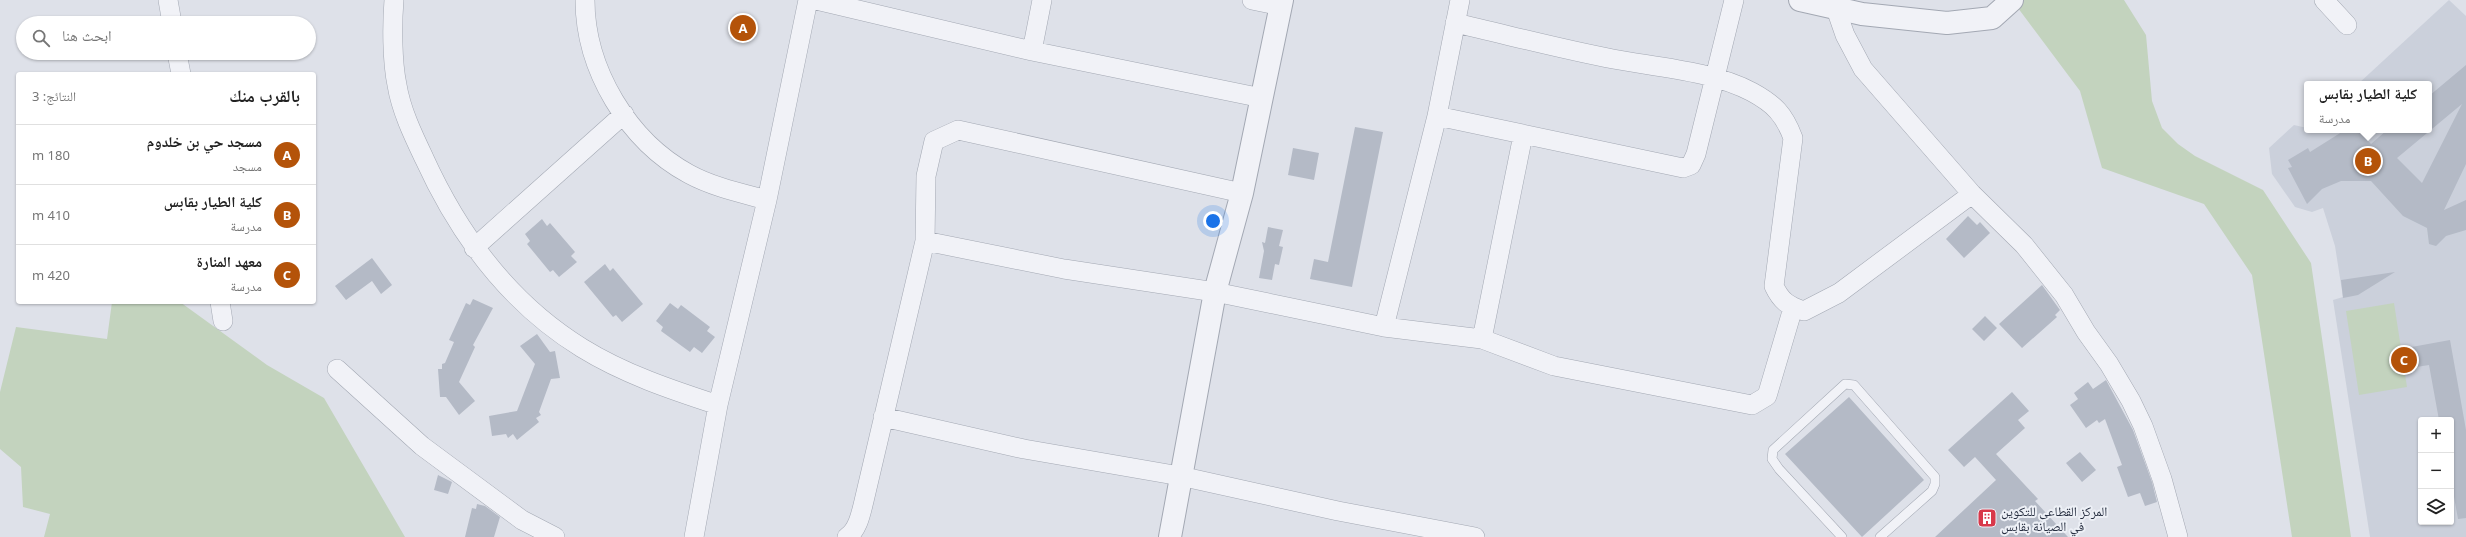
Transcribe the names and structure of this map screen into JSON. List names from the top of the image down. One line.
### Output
{"places":{"building":["المركز القطاعى للتكوين في الصيانة بقابس"]},"page":{"pins":["A","B","C"],"search":"ابحث هنا","heading":["بالقرب منك","النتائج: 3"],"popup":["كلية الطيار بقابس","مدرسة"],"list":[{"mark":"A","name":"مسجد حي بن خلدوم","note":"مسجد","value":"180 m"},{"mark":"B","name":"كلية الطيار بقابس","note":"مدرسة","value":"410 m"},{"mark":"C","name":"معهد المنارة","note":"مدرسة","value":"420 m"}],"map_buttons":["+","−"]}}
